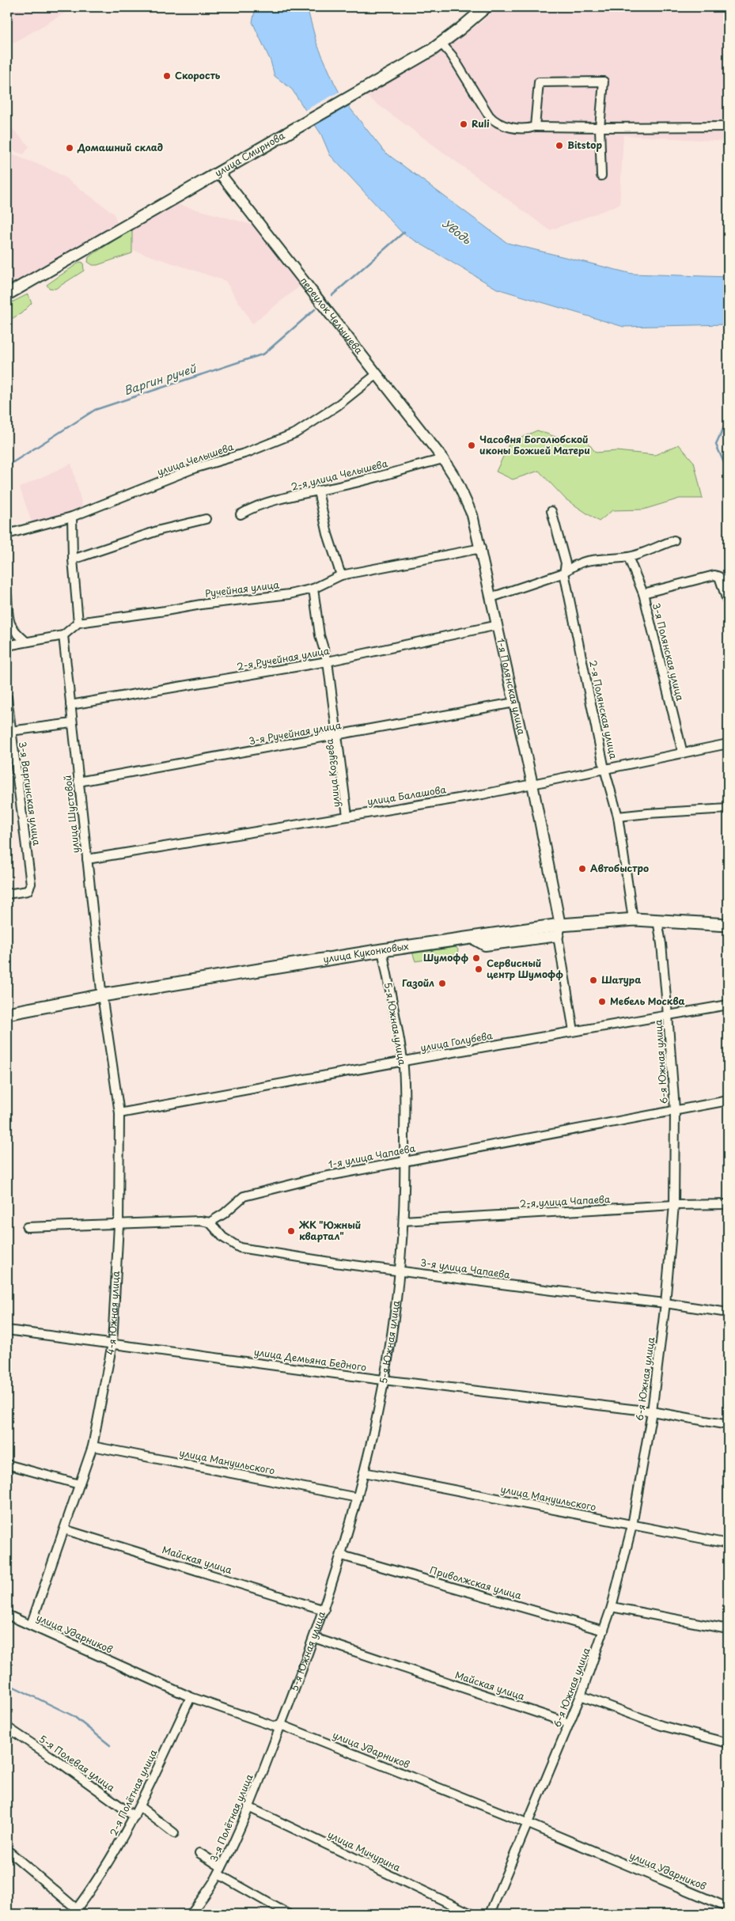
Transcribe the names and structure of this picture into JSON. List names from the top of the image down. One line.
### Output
{"streets":{"main road":["улица Смирнова","улица Куконковых"],"street":["переулок Челышева","улица Челышева","2-я улица Челышева","Ручейная улица","3-я Полянская улица","2-я Ручейная улица","1-я Полянская улица","2-я Полянская улица","3-я Ручейная улица","улица Козуева","3-я Варгинская улица","улица Балашова","улица Шустовой","5-я Южная улица","улица Голубева","6-я Южная улица","1-я улица Чапаева","2-я улица Чапаева","3-я улица Чапаева","4-я Южная улица","улица Демьяна Бедного","улица Мануильского","Майская улица","Приволжская улица","улица Ударников","5-я Полевая улица","2-я Полётная улица","3-я Полётная улица","улица Мичурина"]},"crossings":[["улица Смирнова","переулок Челышева"],["переулок Челышева","улица Челышева"],["переулок Челышева","2-я улица Челышева"],["переулок Челышева","1-я Полянская улица"],["2-я улица Челышева","1-я Полянская улица"],["Ручейная улица","1-я Полянская улица"],["Ручейная улица","улица Козуева"],["3-я Полянская улица","улица Балашова"],["2-я Ручейная улица","1-я Полянская улица"],["2-я Ручейная улица","улица Козуева"],["2-я Ручейная улица","улица Шустовой"],["1-я Полянская улица","3-я Ручейная улица"],["1-я Полянская улица","улица Балашова"],["1-я Полянская улица","улица Куконковых"],["2-я Полянская улица","улица Балашова"],["2-я Полянская улица","улица Куконковых"],["3-я Ручейная улица","улица Козуева"],["3-я Ручейная улица","улица Шустовой"],["улица Козуева","улица Балашова"],["улица Балашова","улица Шустовой"],["улица Шустовой","улица Куконковых"],["улица Шустовой","4-я Южная улица"],["улица Куконковых","5-я Южная улица"],["улица Куконковых","6-я Южная улица"],["улица Куконковых","4-я Южная улица"],["5-я Южная улица","улица Голубева"],["5-я Южная улица","1-я улица Чапаева"],["5-я Южная улица","2-я улица Чапаева"],["5-я Южная улица","3-я улица Чапаева"],["5-я Южная улица","улица Демьяна Бедного"],["5-я Южная улица","улица Мануильского"],["5-я Южная улица","Майская улица"],["5-я Южная улица","Приволжская улица"],["5-я Южная улица","улица Ударников"],["5-я Южная улица","3-я Полётная улица"],["улица Голубева","6-я Южная улица"],["улица Голубева","4-я Южная улица"],["6-я Южная улица","1-я улица Чапаева"],["6-я Южная улица","2-я улица Чапаева"],["6-я Южная улица","3-я улица Чапаева"],["6-я Южная улица","улица Демьяна Бедного"],["6-я Южная улица","улица Мануильского"],["6-я Южная улица","Майская улица"],["6-я Южная улица","Приволжская улица"],["6-я Южная улица","улица Ударников"],["1-я улица Чапаева","3-я улица Чапаева"],["4-я Южная улица","улица Демьяна Бедного"],["4-я Южная улица","улица Мануильского"],["4-я Южная улица","Майская улица"],["4-я Южная улица","улица Ударников"],["улица Ударников","2-я Полётная улица"],["улица Ударников","3-я Полётная улица"],["5-я Полевая улица","2-я Полётная улица"],["3-я Полётная улица","улица Мичурина"]],"water":["Уводь","Варгин ручей"],"places":["Скорость","Ruli","Bitstop","Домашний склад","Часовня Боголюбской иконы Божией Матери","Автобыстро","Шумофф","Сервисный центр Шумофф","Шатура","Газойл","Мебель Москва","ЖК \"Южный квартал\""]}
